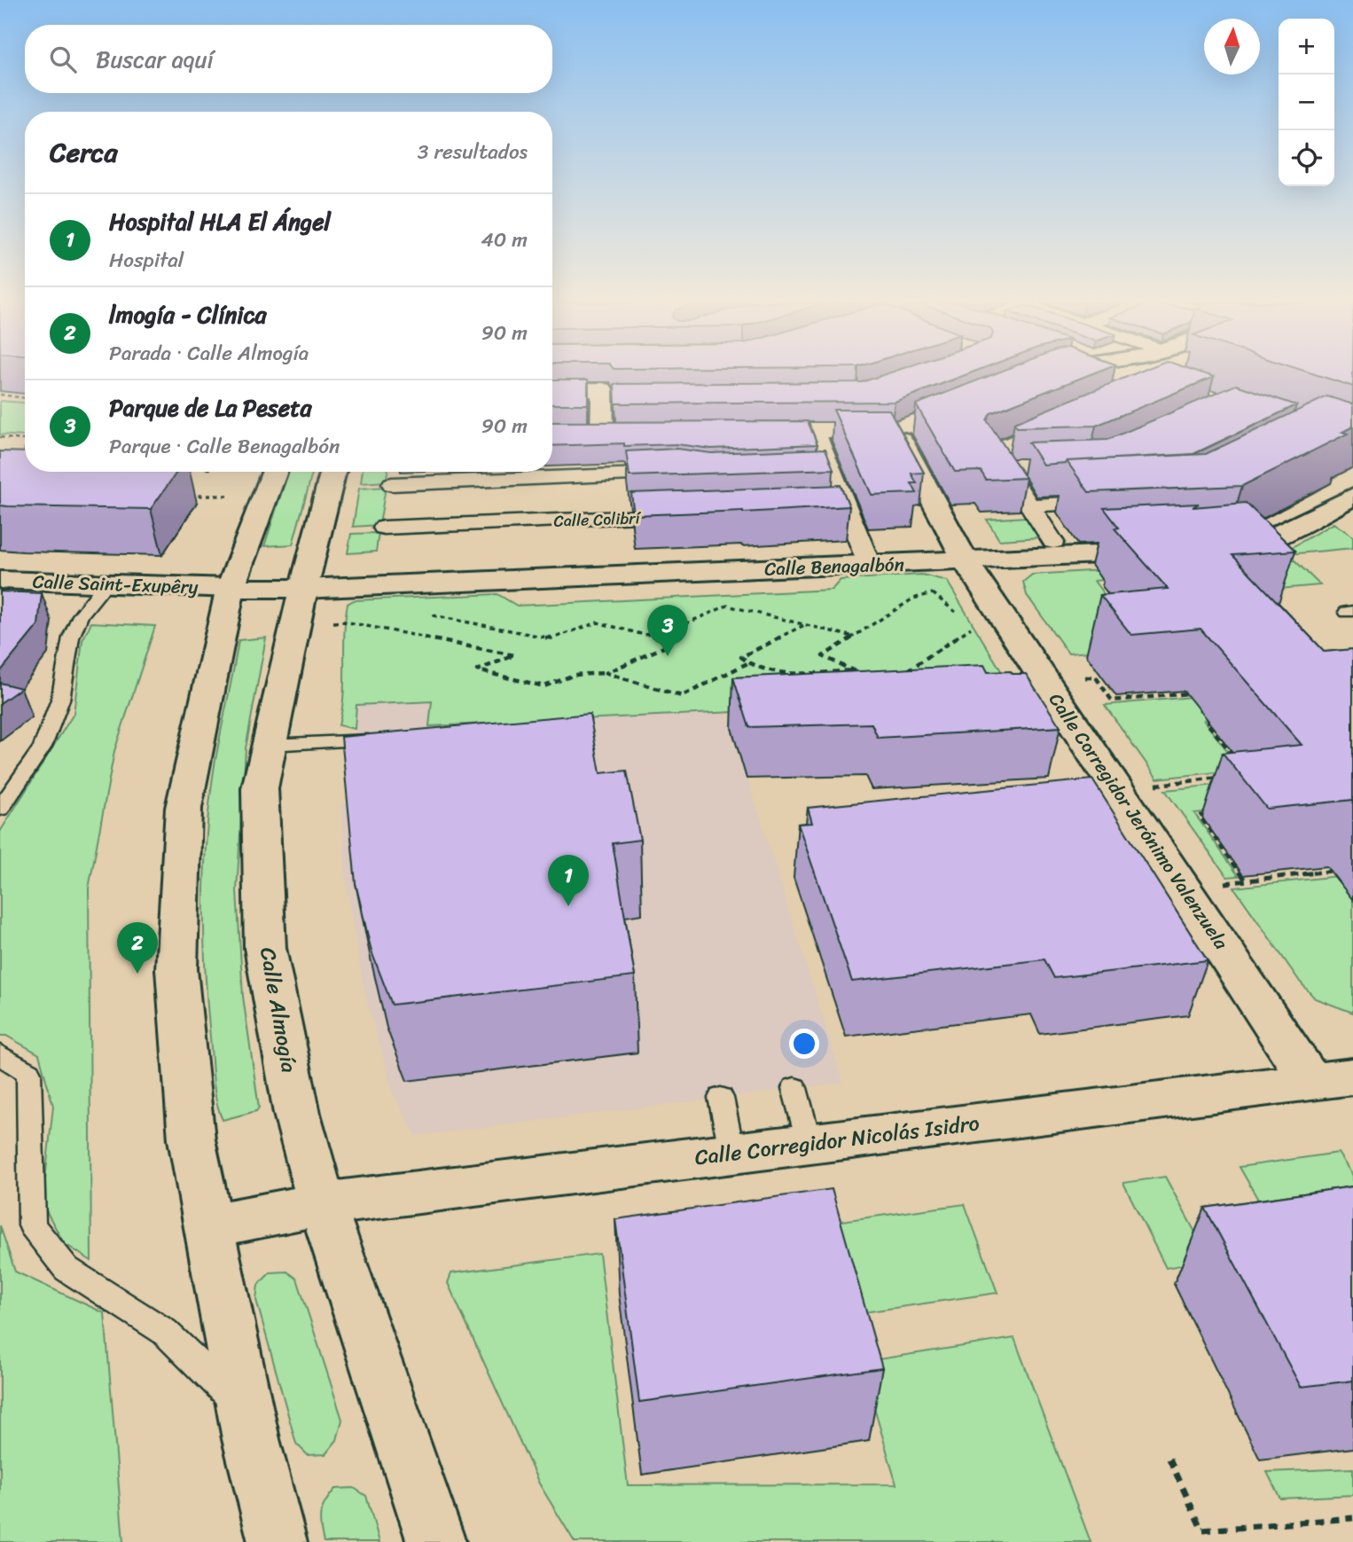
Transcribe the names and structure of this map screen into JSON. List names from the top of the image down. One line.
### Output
{"streets":{"street":["Calle Colibrí","Calle Benagalbón","Calle Saint-Exupêry","Calle Corregidor Jerónimo Valenzuela","Calle Almogía","Calle Corregidor Nicolás Isidro"]},"crossings":[["Calle Benagalbón","Calle Saint-Exupêry"],["Calle Benagalbón","Calle Corregidor Jerónimo Valenzuela"],["Calle Benagalbón","Calle Almogía"],["Calle Corregidor Jerónimo Valenzuela","Calle Corregidor Nicolás Isidro"],["Calle Almogía","Calle Corregidor Nicolás Isidro"]],"north":"top","page":{"map_buttons":["+","−"],"search":"Buscar aquí","heading":["Cerca","3 resultados"],"list":[{"mark":"1","name":"Hospital HLA El Ángel","note":"Hospital","value":"40 m"},{"mark":"2","name":"lmogía - Clínica","note":"Parada · Calle Almogía","value":"90 m"},{"mark":"3","name":"Parque de La Peseta","note":"Parque · Calle Benagalbón","value":"90 m"}],"pins":["3","1","2"]}}
